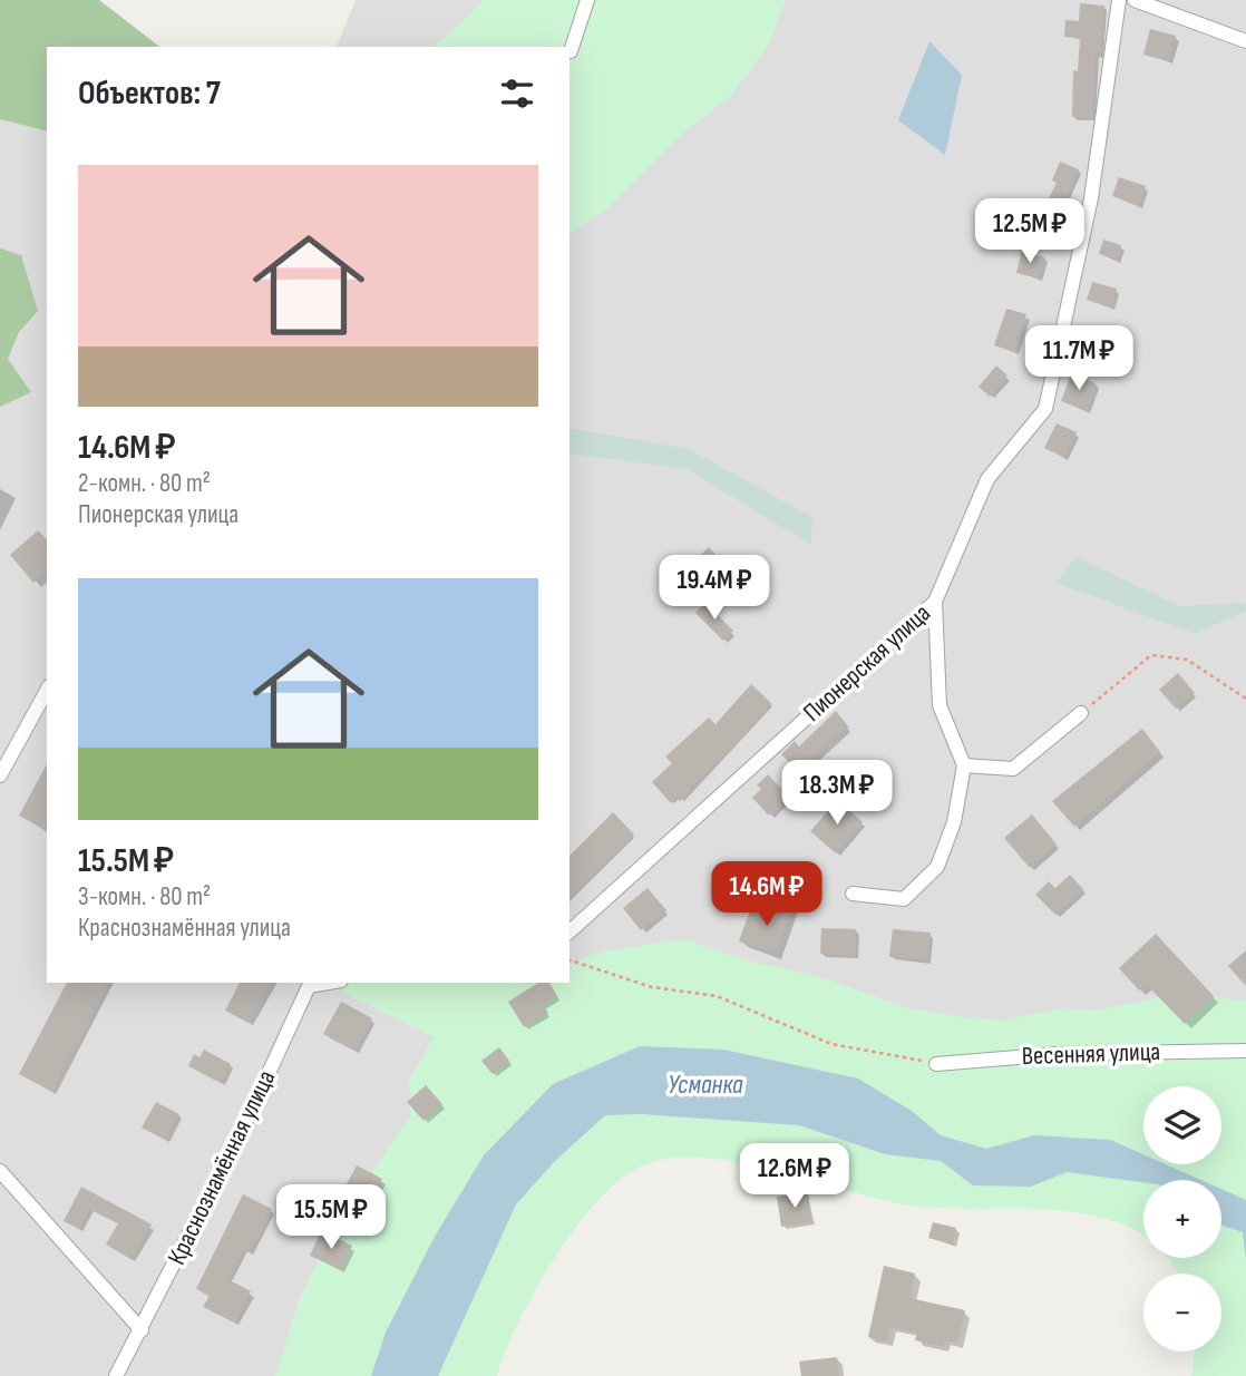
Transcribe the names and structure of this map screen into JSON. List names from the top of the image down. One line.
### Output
{"streets":{"street":["Пионерская улица","Весенняя улица","Краснознамённая улица"]},"water":["Усманка"],"page":{"heading":"Объектов: 7","list":[{"name":"14.6M ₽","note":"2-комн. · 80 m² · Пионерская улица"},{"name":"15.5M ₽","note":"3-комн. · 80 m² · Краснознамённая улица"}],"price":["12.5M ₽","11.7M ₽","19.4M ₽","18.3M ₽","14.6M ₽","12.6M ₽","15.5M ₽"],"map_buttons":["+","−"]}}
